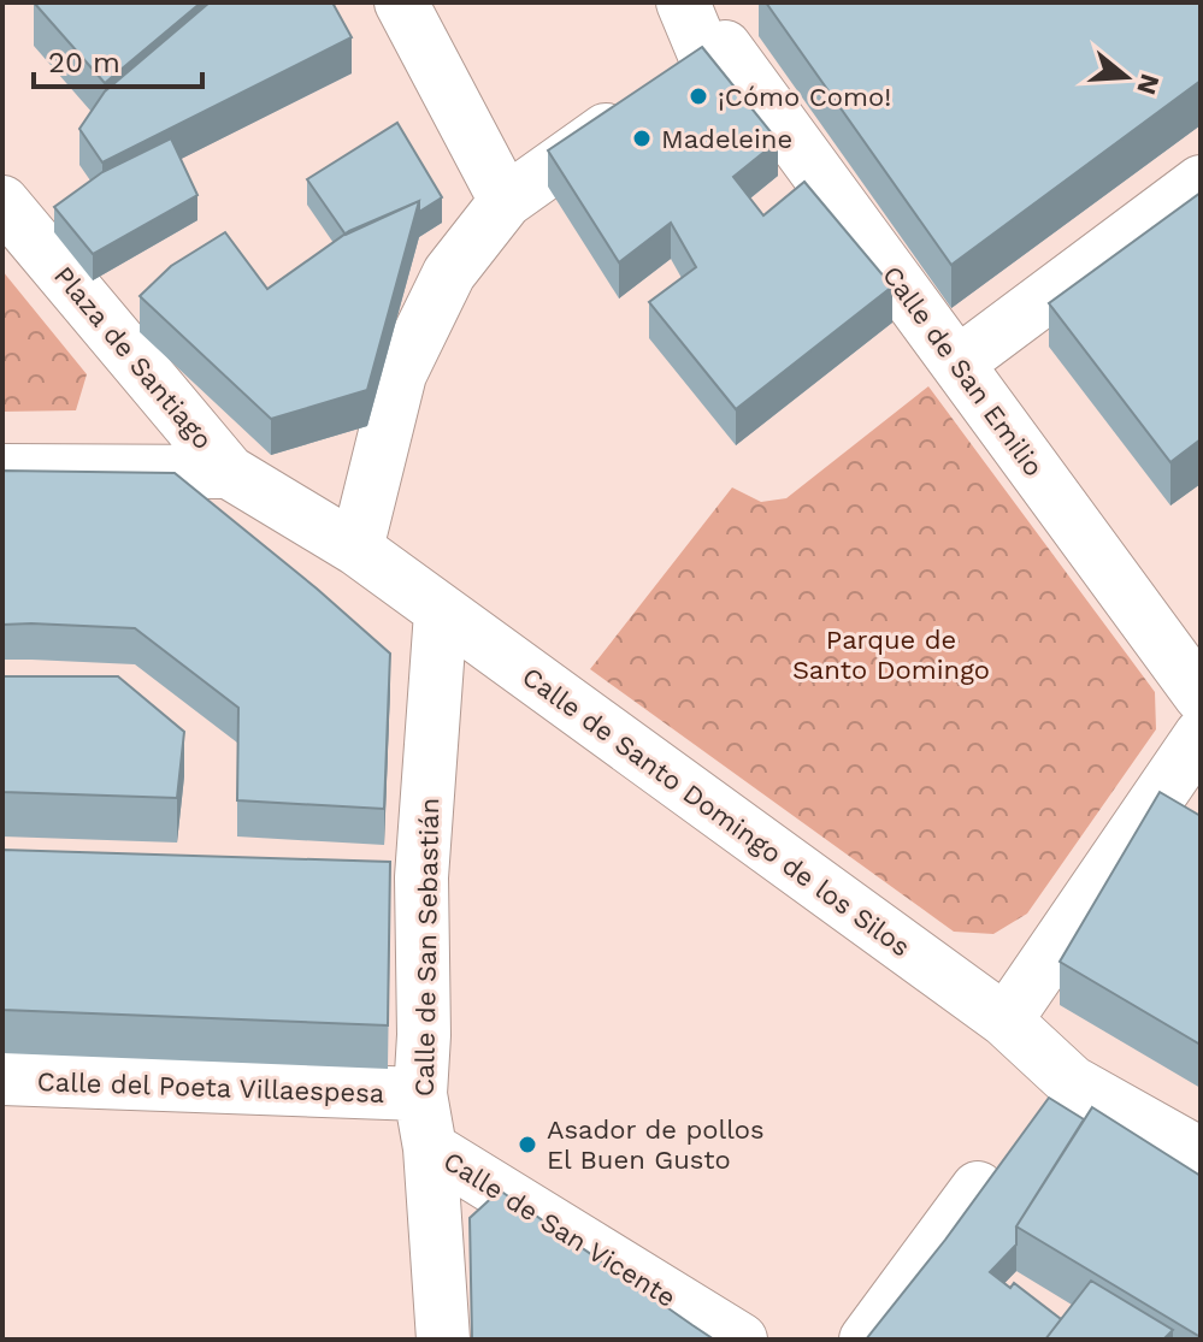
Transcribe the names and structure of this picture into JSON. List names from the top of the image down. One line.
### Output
{"streets":{"street":["Plaza de Santiago","Calle de San Emilio","Calle de Santo Domingo de los Silos","Calle de San Sebastián","Calle del Poeta Villaespesa","Calle de San Vicente"]},"crossings":[["Plaza de Santiago","Calle de Santo Domingo de los Silos"],["Calle de Santo Domingo de los Silos","Calle de San Sebastián"],["Calle de San Sebastián","Calle del Poeta Villaespesa"],["Calle de San Sebastián","Calle de San Vicente"]],"parks":["Parque de Santo Domingo"],"places":["¡Cómo Como!","Madeleine","Asador de pollos El Buen Gusto"],"scale_bar":"20 m","north":"right"}
